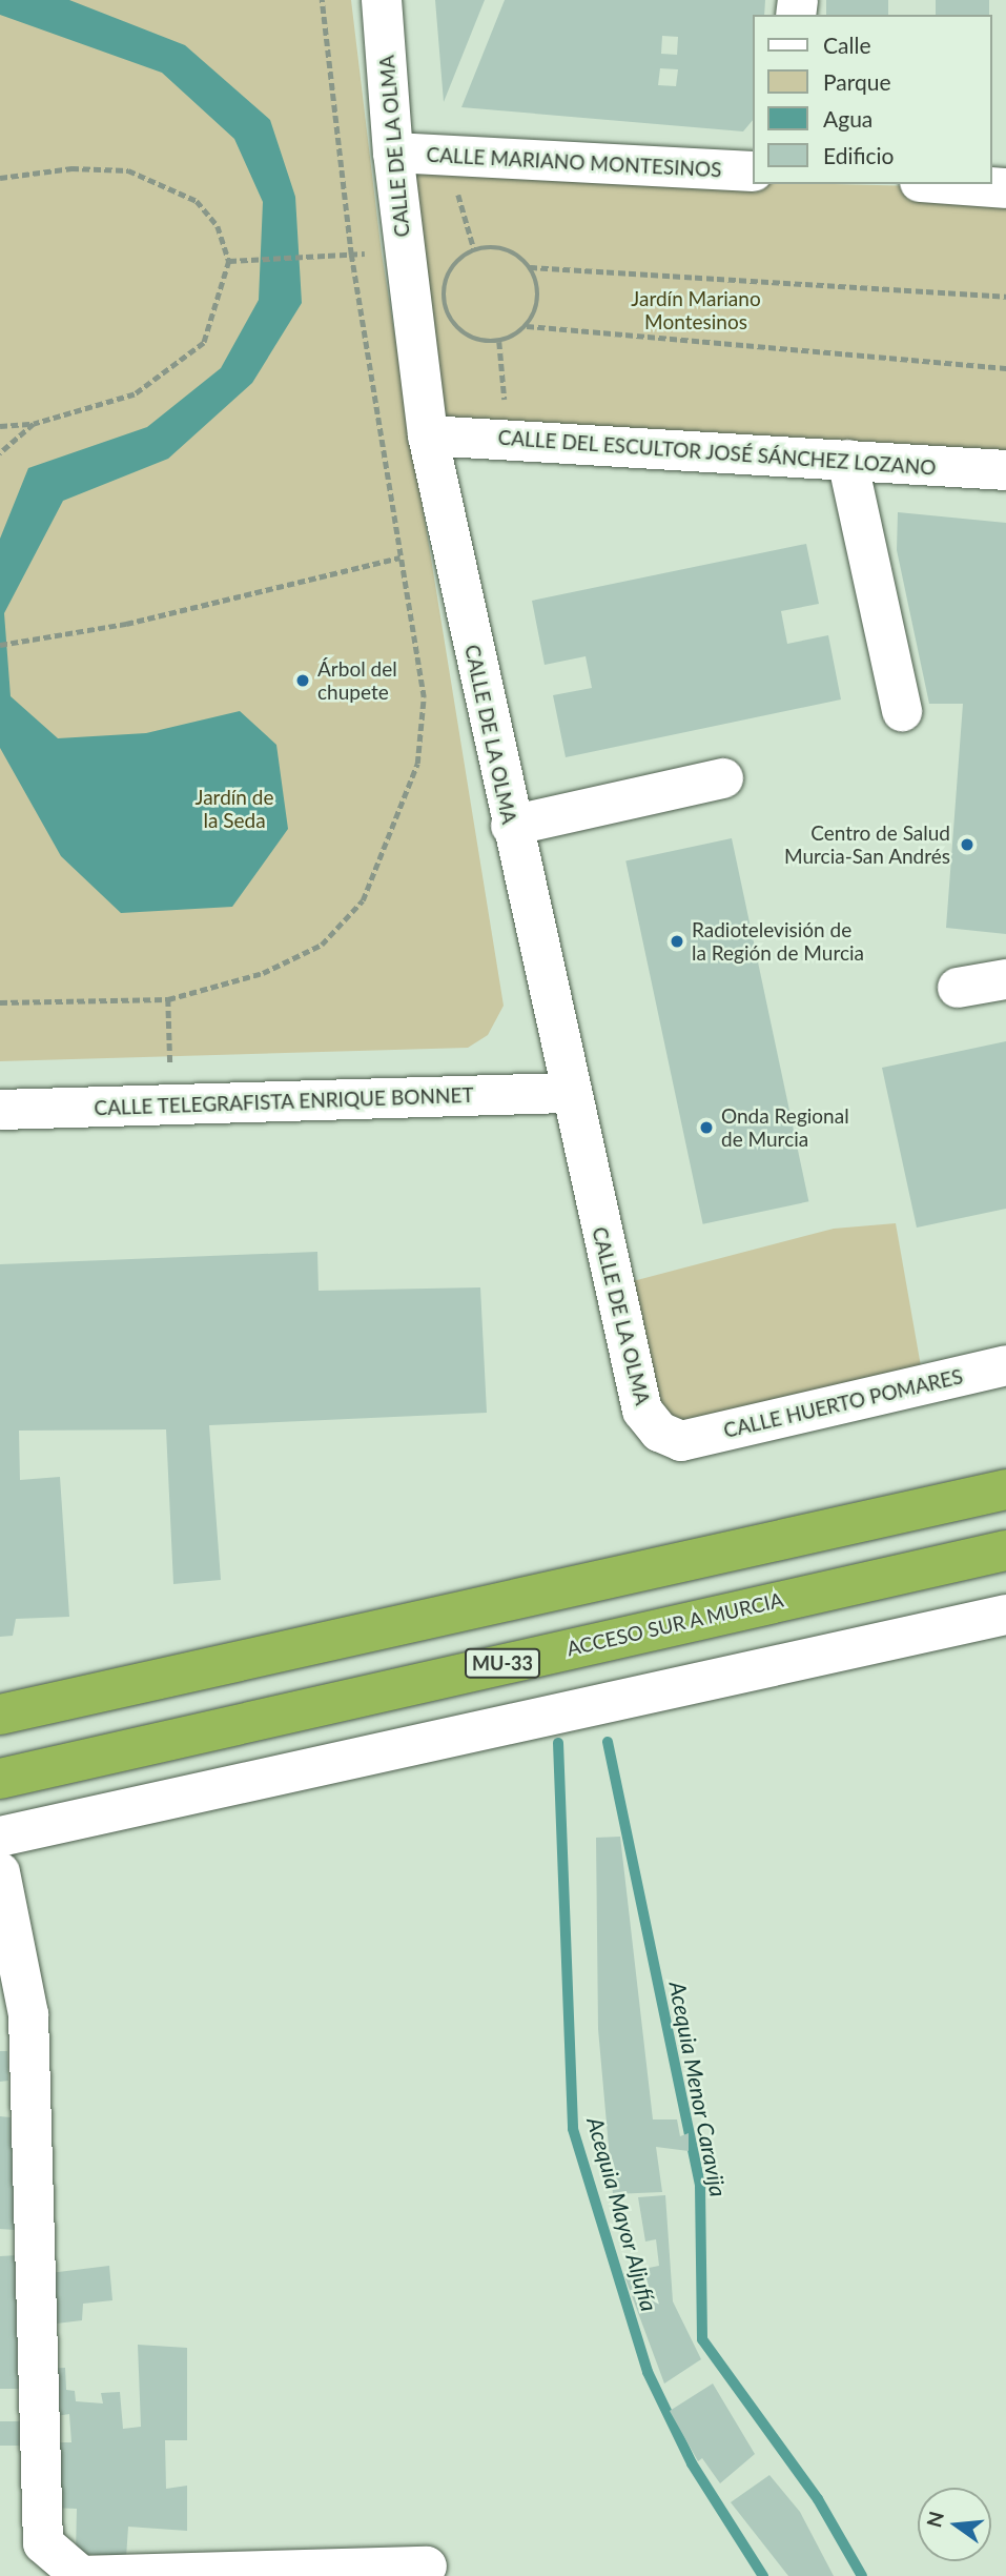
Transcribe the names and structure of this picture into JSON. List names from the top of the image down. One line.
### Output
{"streets":{"highway":["ACCESO SUR A MURCIA","MU-33"],"street":["CALLE DE LA OLMA","CALLE MARIANO MONTESINOS","CALLE DEL ESCULTOR JOSÉ SÁNCHEZ LOZANO","CALLE TELEGRAFISTA ENRIQUE BONNET","CALLE HUERTO POMARES"]},"crossings":[["CALLE DE LA OLMA","CALLE MARIANO MONTESINOS"],["CALLE DE LA OLMA","CALLE DEL ESCULTOR JOSÉ SÁNCHEZ LOZANO"],["CALLE DE LA OLMA","CALLE TELEGRAFISTA ENRIQUE BONNET"],["CALLE DE LA OLMA","CALLE HUERTO POMARES"]],"water":["Acequia Menor Caravija","Acequia Mayor Aljufía"],"parks":["Jardín Mariano Montesinos","Jardín de la Seda"],"places":["Árbol del chupete","Centro de Salud Murcia-San Andrés","Radiotelevisión de la Región de Murcia","Onda Regional de Murcia"],"legend":["Calle","Parque","Agua","Edificio"],"north":"left"}
